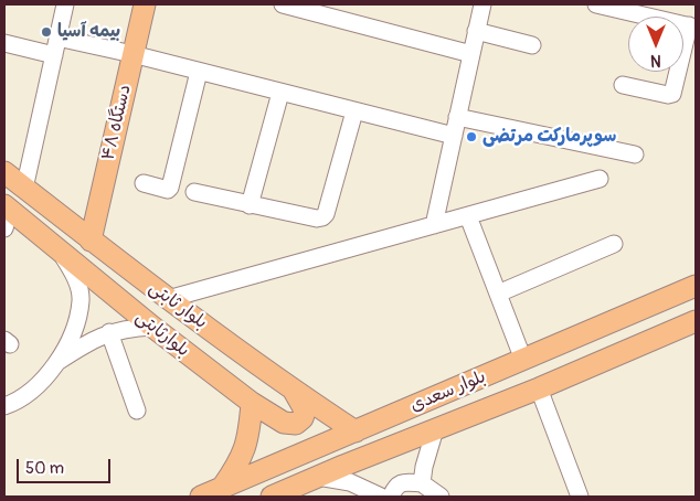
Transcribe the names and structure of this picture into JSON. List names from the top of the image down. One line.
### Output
{"streets":{"main road":["۴۸ دستگاه","بلوار ثابتی","بلوارثابتی","بلوار سعدی"]},"crossings":[["۴۸ دستگاه","بلوار ثابتی"],["بلوار ثابتی","بلوارثابتی"],["بلوار ثابتی","بلوار سعدی"]],"places":["بیمه آسیا","سوپرمارکت مرتضی"],"scale_bar":"50 m","north":"bottom"}
